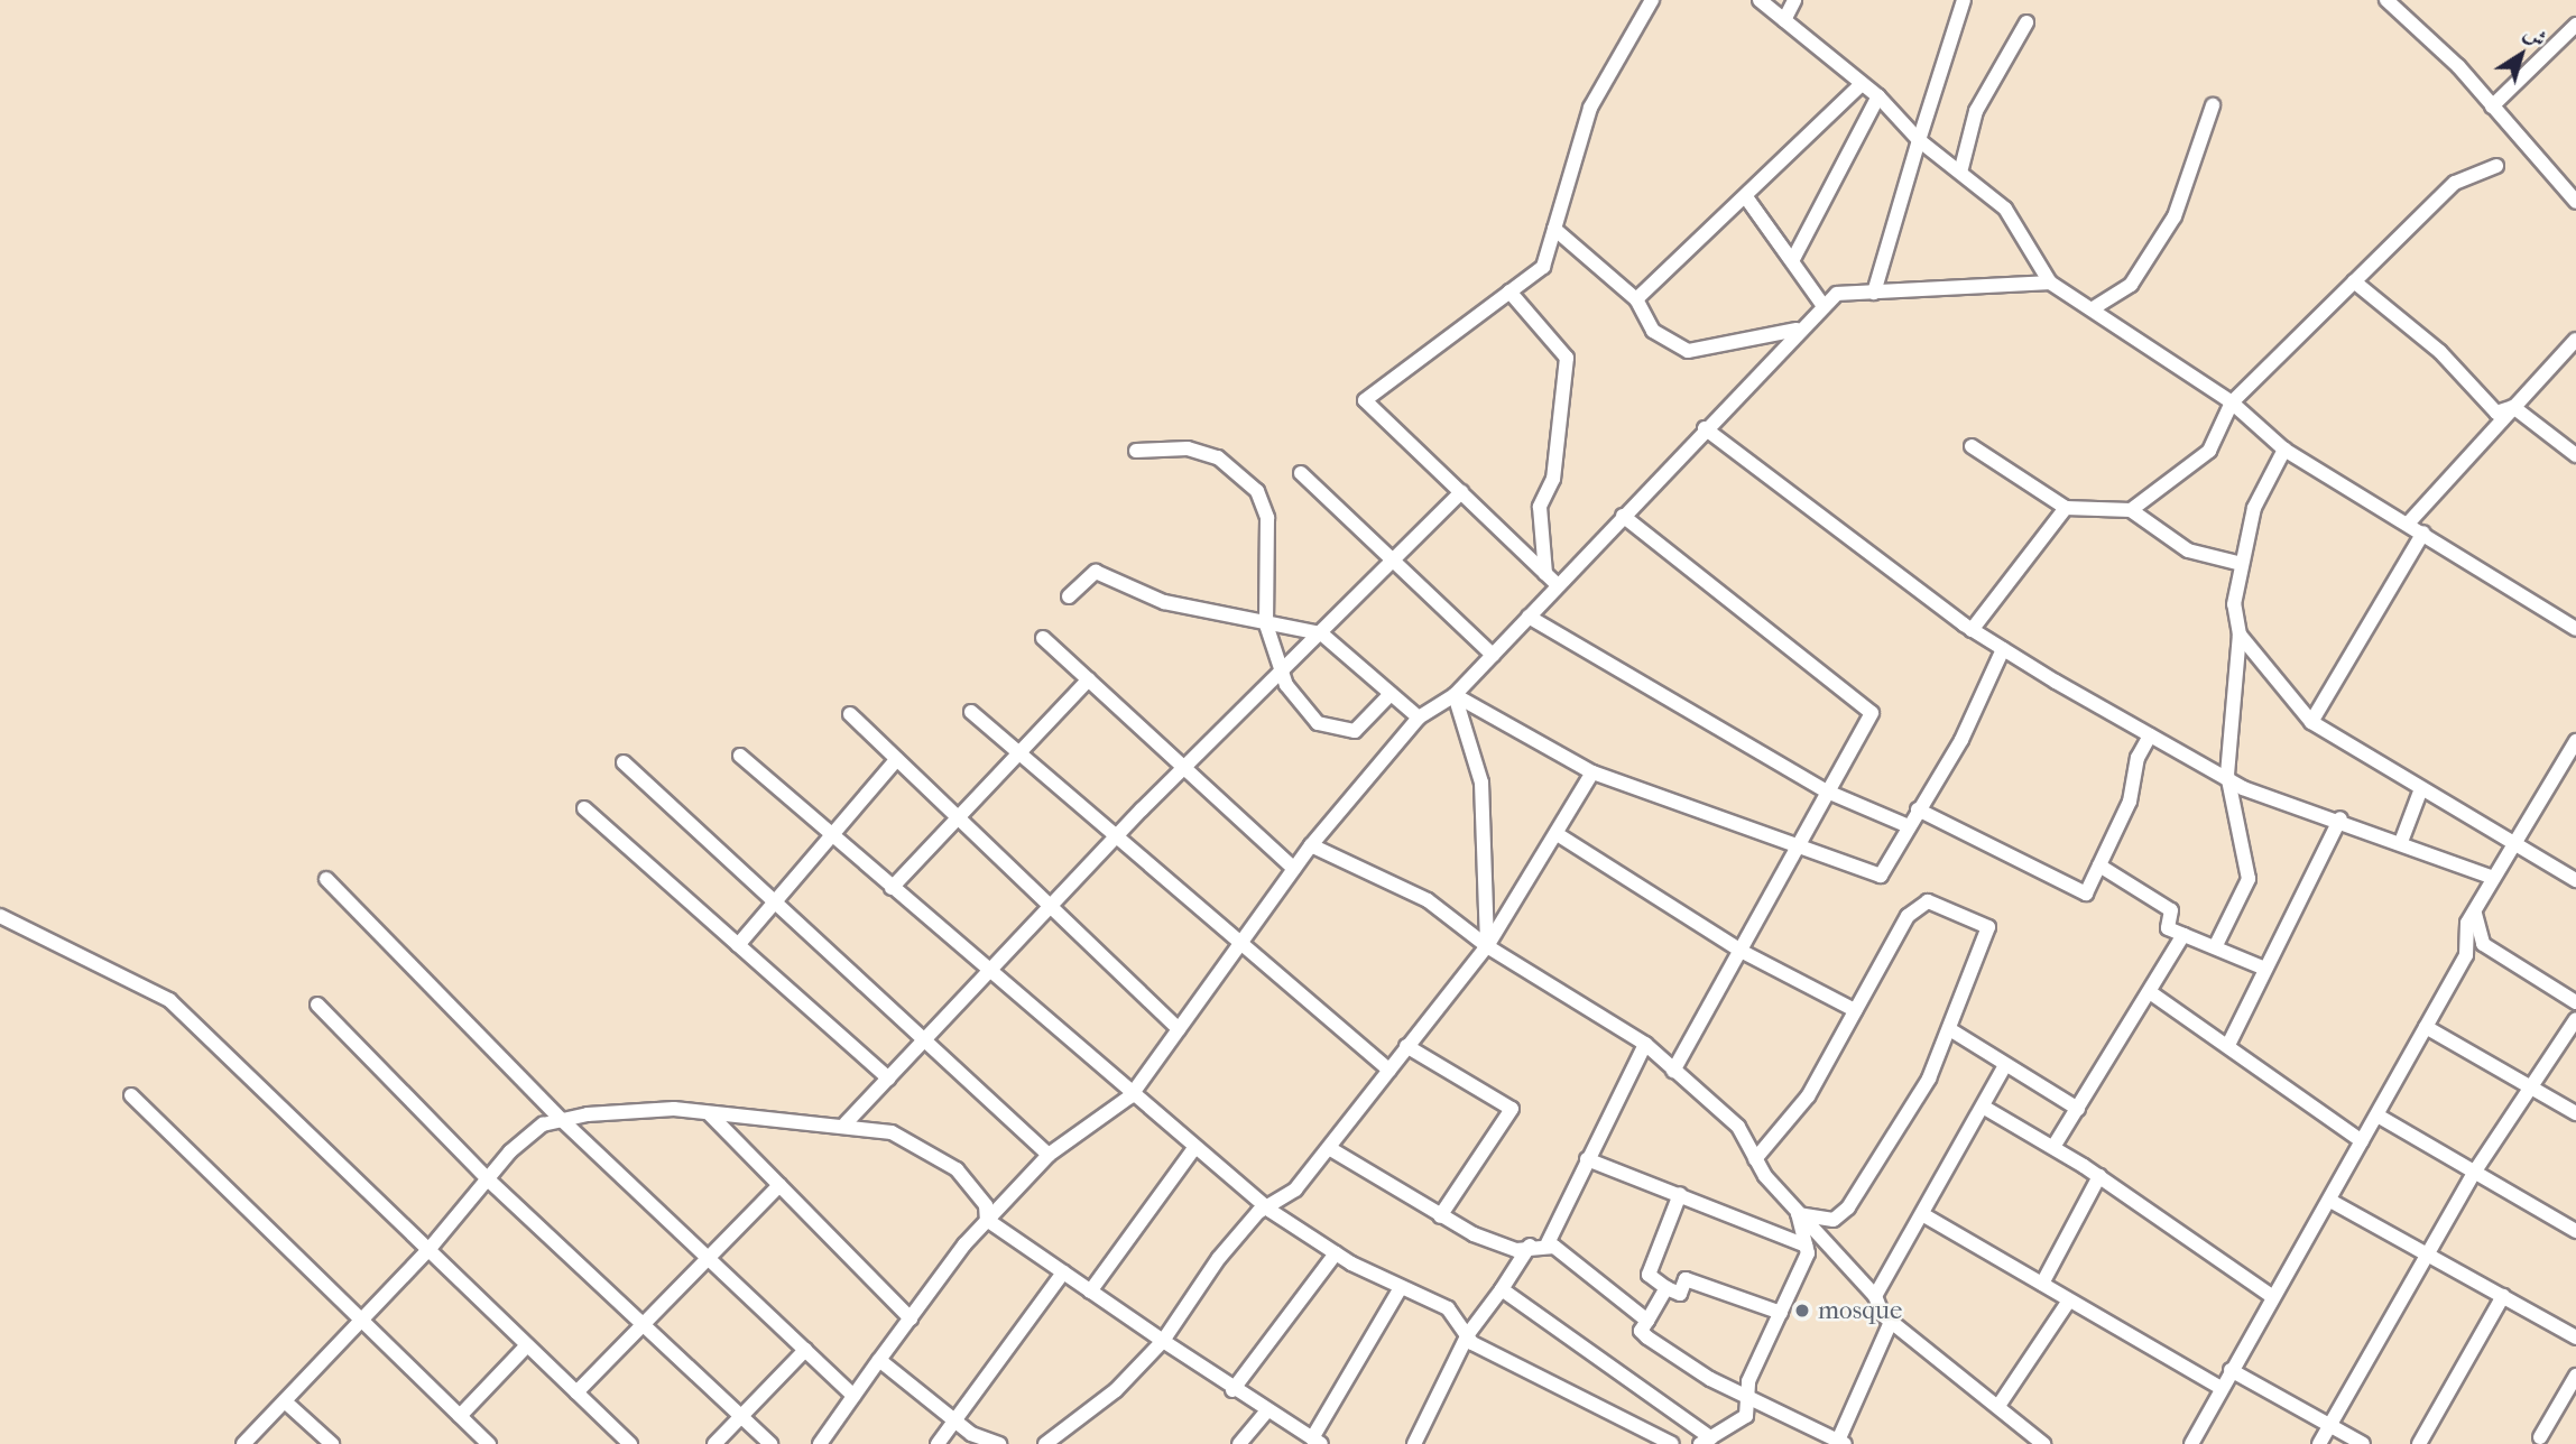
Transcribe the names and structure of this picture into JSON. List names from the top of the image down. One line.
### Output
{"places":["mosque"],"north":"top right"}
